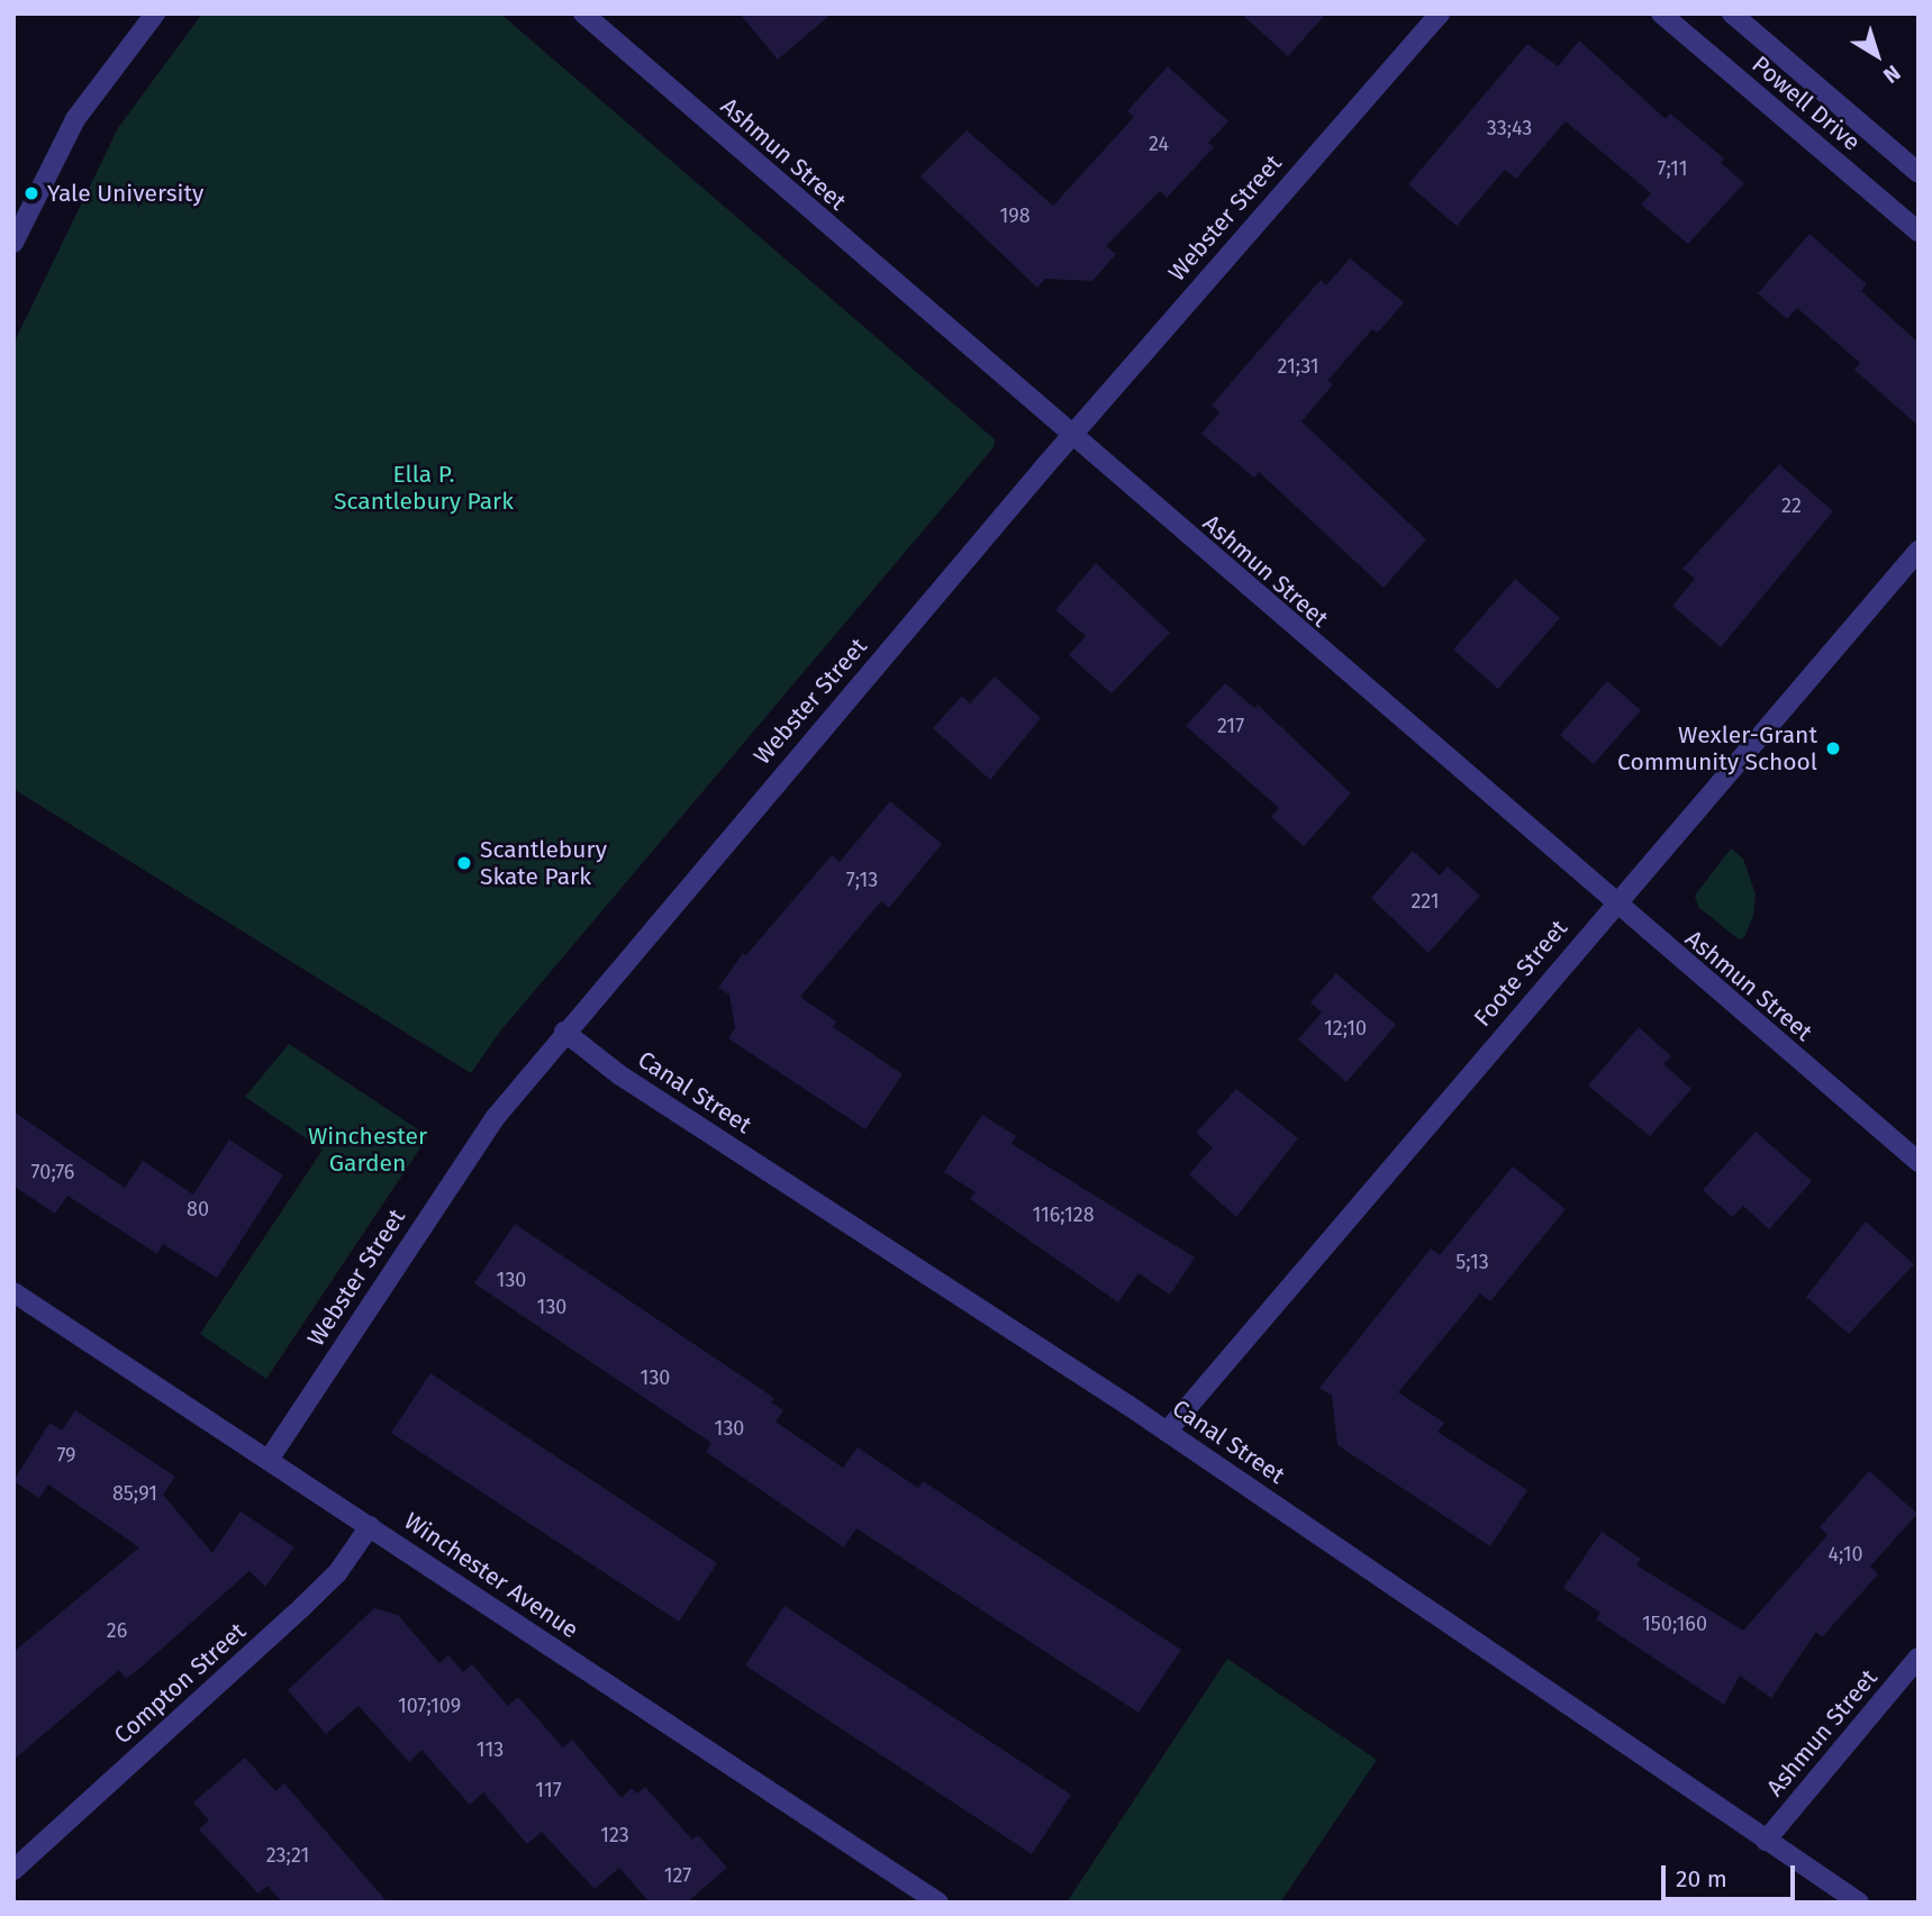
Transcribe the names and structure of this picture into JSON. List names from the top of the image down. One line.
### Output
{"streets":{"street":["Powell Drive","Ashmun Street","Webster Street","Foote Street","Canal Street","Winchester Avenue","Compton Street"]},"crossings":[["Ashmun Street","Webster Street"],["Ashmun Street","Foote Street"],["Ashmun Street","Canal Street"],["Webster Street","Canal Street"],["Webster Street","Winchester Avenue"],["Foote Street","Canal Street"],["Winchester Avenue","Compton Street"]],"parks":["Ella P. Scantlebury Park","Winchester Garden"],"places":["Yale University","Wexler-Grant Community School","Scantlebury Skate Park"],"house_numbers":["33;43","24","7;11","198","21;31","22","217","7;13","221","12;10","70;76","80","116;128","5;13","130","130","130","130","79","85;91","4;10","150;160","26","107;109","113","117","123","23;21","127"],"scale_bar":"20 m","north":"bottom right"}
